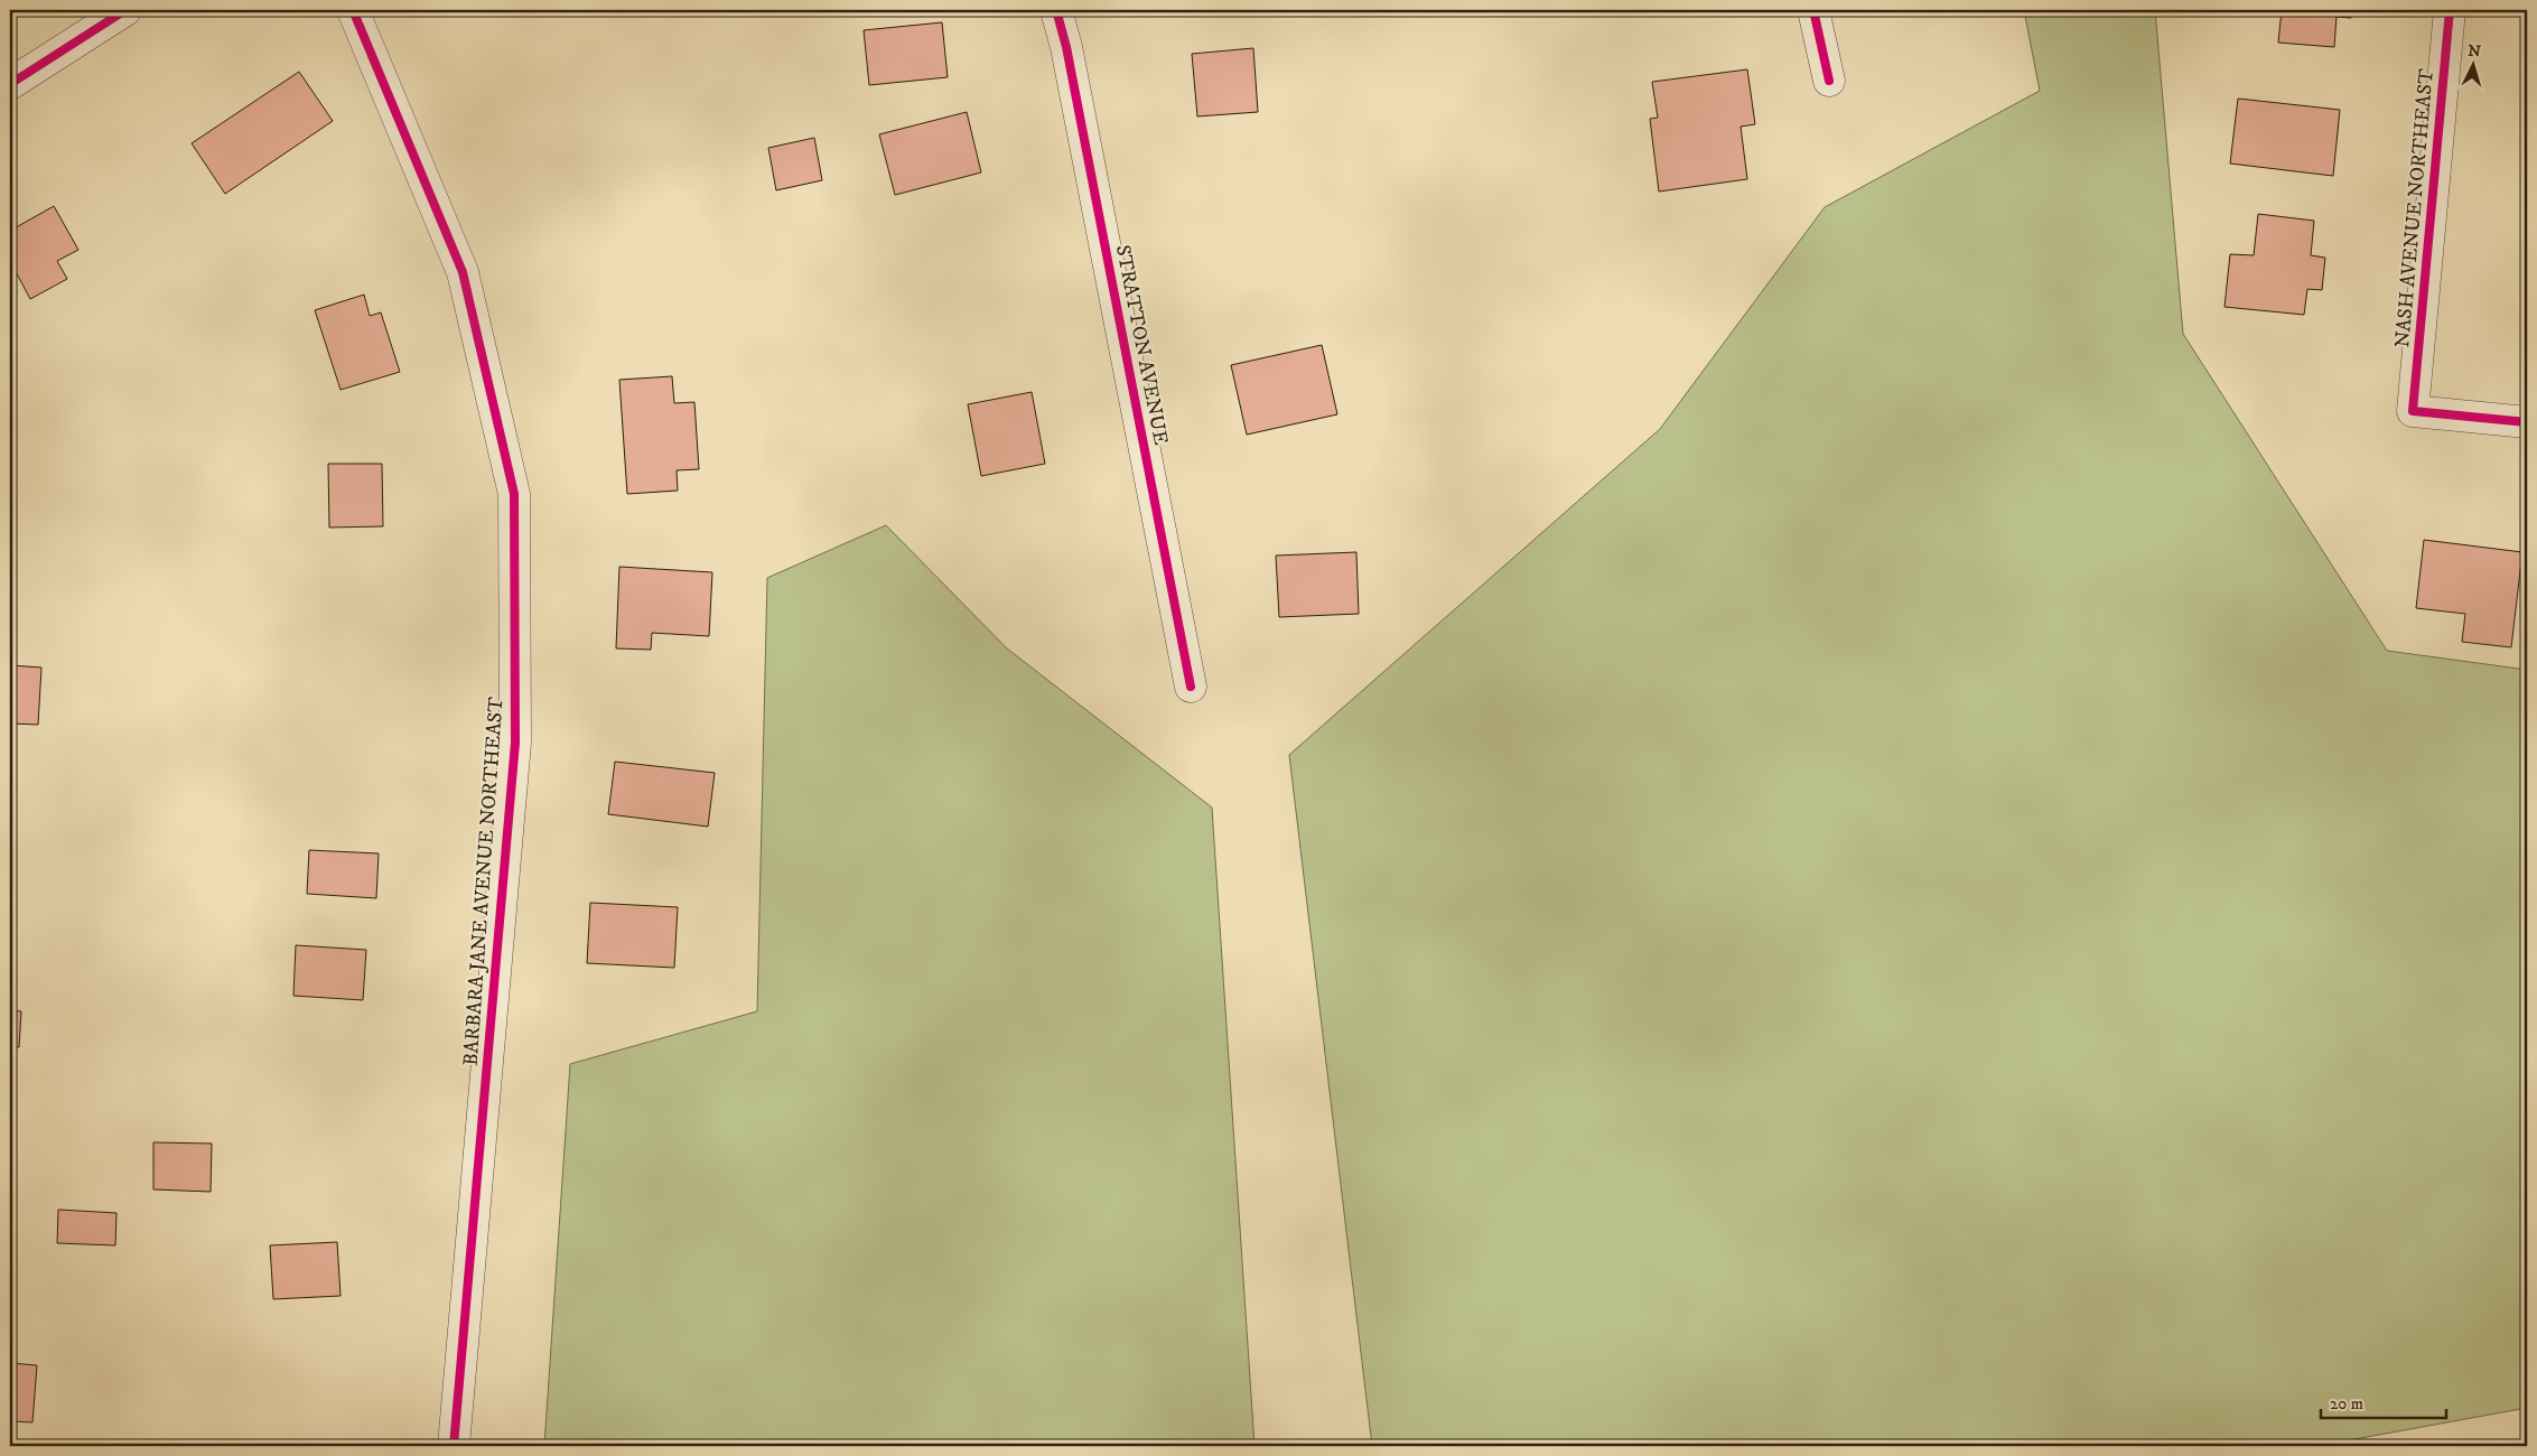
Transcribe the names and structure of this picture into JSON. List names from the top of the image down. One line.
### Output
{"streets":{"street":["NASH AVENUE NORTHEAST","STRATTON AVENUE","BARBARA JANE AVENUE NORTHEAST"]},"scale_bar":"20 m","north":"top"}
